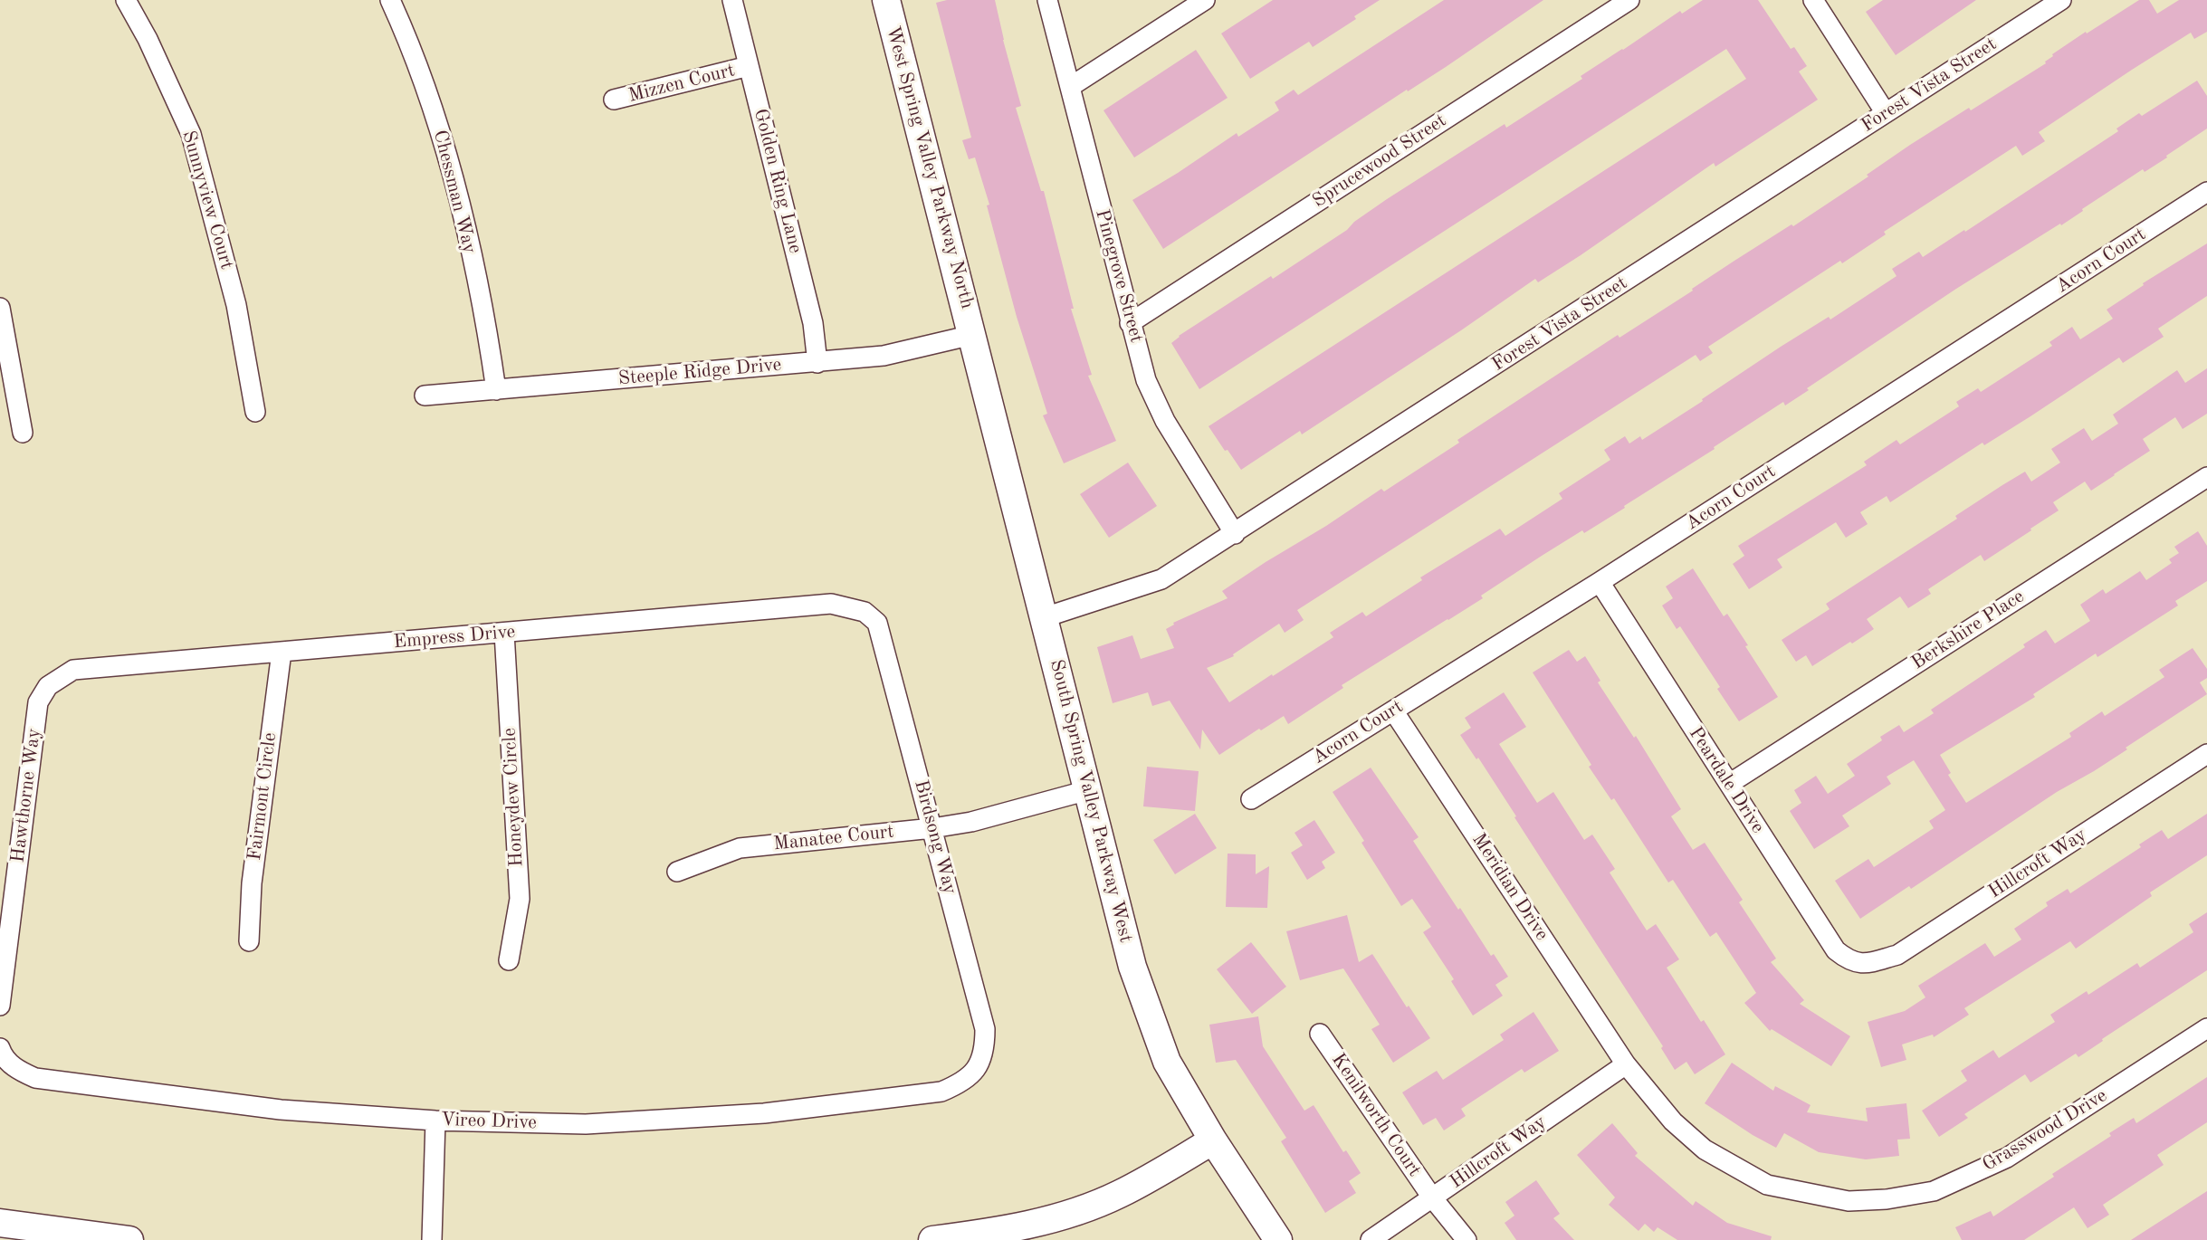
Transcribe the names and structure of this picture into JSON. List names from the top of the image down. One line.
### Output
{"streets":{"street":["Mizzen Court","Forest Vista Street","Sprucewood Street","West Spring Valley Parkway North","Golden Ring Lane","Chessman Way","Sunnyview Court","Acorn Court","Pinegrove Street","Steeple Ridge Drive","Berkshire Place","Empress Drive","Peardale Drive","Hawthorne Way","Fairmont Circle","Honeydew Circle","South Spring Valley Parkway West","Birdsong Way","Manatee Court","Hillcroft Way","Meridian Drive","Kenilworth Court","Vireo Drive","Grasswood Drive"]},"crossings":[["Mizzen Court","Golden Ring Lane"],["Forest Vista Street","Pinegrove Street"],["Forest Vista Street","South Spring Valley Parkway West"],["Sprucewood Street","Pinegrove Street"],["West Spring Valley Parkway North","Steeple Ridge Drive"],["West Spring Valley Parkway North","South Spring Valley Parkway West"],["Golden Ring Lane","Steeple Ridge Drive"],["Chessman Way","Steeple Ridge Drive"],["Acorn Court","Peardale Drive"],["Acorn Court","Meridian Drive"],["Steeple Ridge Drive","South Spring Valley Parkway West"],["Berkshire Place","Peardale Drive"],["Empress Drive","Hawthorne Way"],["Empress Drive","Fairmont Circle"],["Empress Drive","Honeydew Circle"],["Empress Drive","Birdsong Way"],["Peardale Drive","Hillcroft Way"],["South Spring Valley Parkway West","Manatee Court"],["Birdsong Way","Manatee Court"],["Birdsong Way","Vireo Drive"],["Hillcroft Way","Meridian Drive"],["Hillcroft Way","Kenilworth Court"],["Hillcroft Way","Grasswood Drive"],["Meridian Drive","Grasswood Drive"]]}
